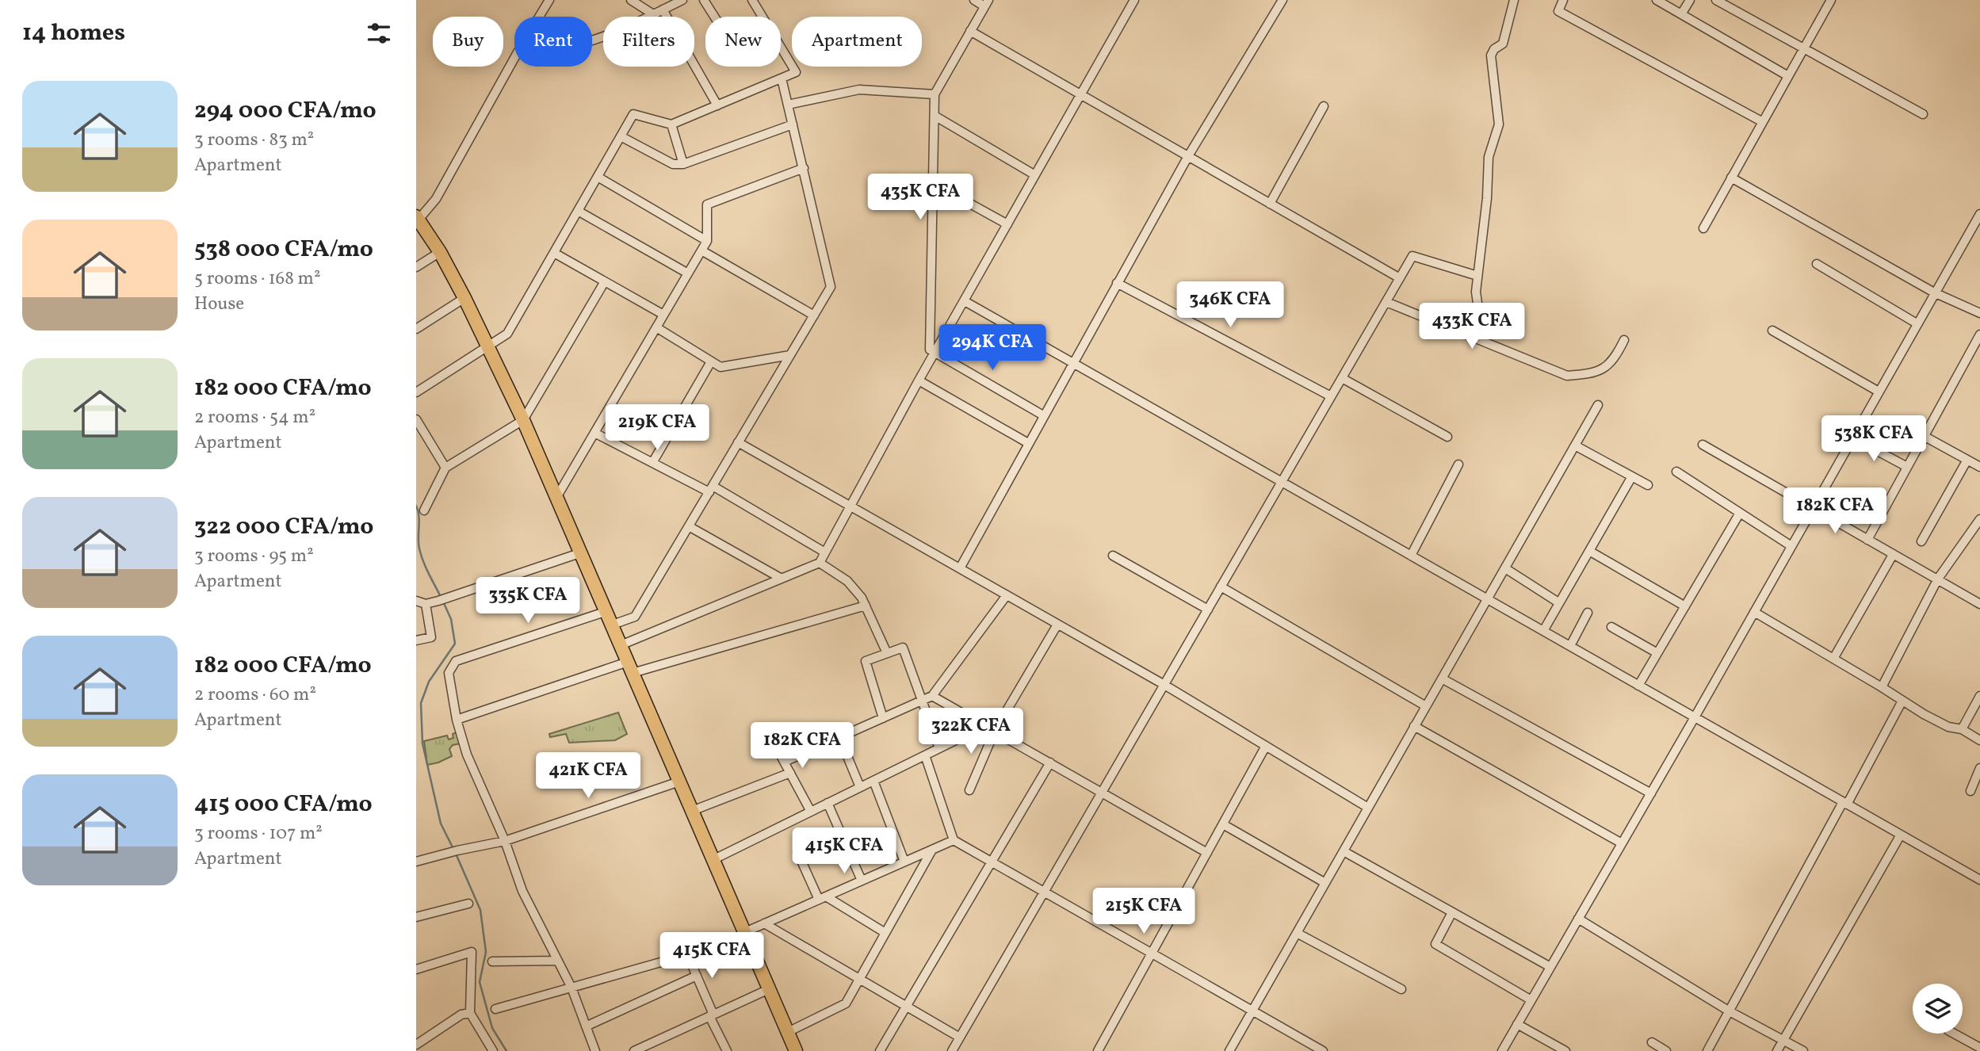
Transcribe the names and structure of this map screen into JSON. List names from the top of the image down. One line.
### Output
{"page":{"heading":"14 homes","chip":["Buy","Rent","Filters","New","Apartment"],"list":[{"name":"294 000 CFA/mo","note":"3 rooms · 83 m² · Apartment"},{"name":"538 000 CFA/mo","note":"5 rooms · 168 m² · House"},{"name":"182 000 CFA/mo","note":"2 rooms · 54 m² · Apartment"},{"name":"322 000 CFA/mo","note":"3 rooms · 95 m² · Apartment"},{"name":"182 000 CFA/mo","note":"2 rooms · 60 m² · Apartment"},{"name":"415 000 CFA/mo","note":"3 rooms · 107 m² · Apartment"}],"price":["435K CFA","346K CFA","433K CFA","294K CFA","219K CFA","538K CFA","182K CFA","335K CFA","322K CFA","182K CFA","421K CFA","415K CFA","215K CFA","415K CFA"]}}
